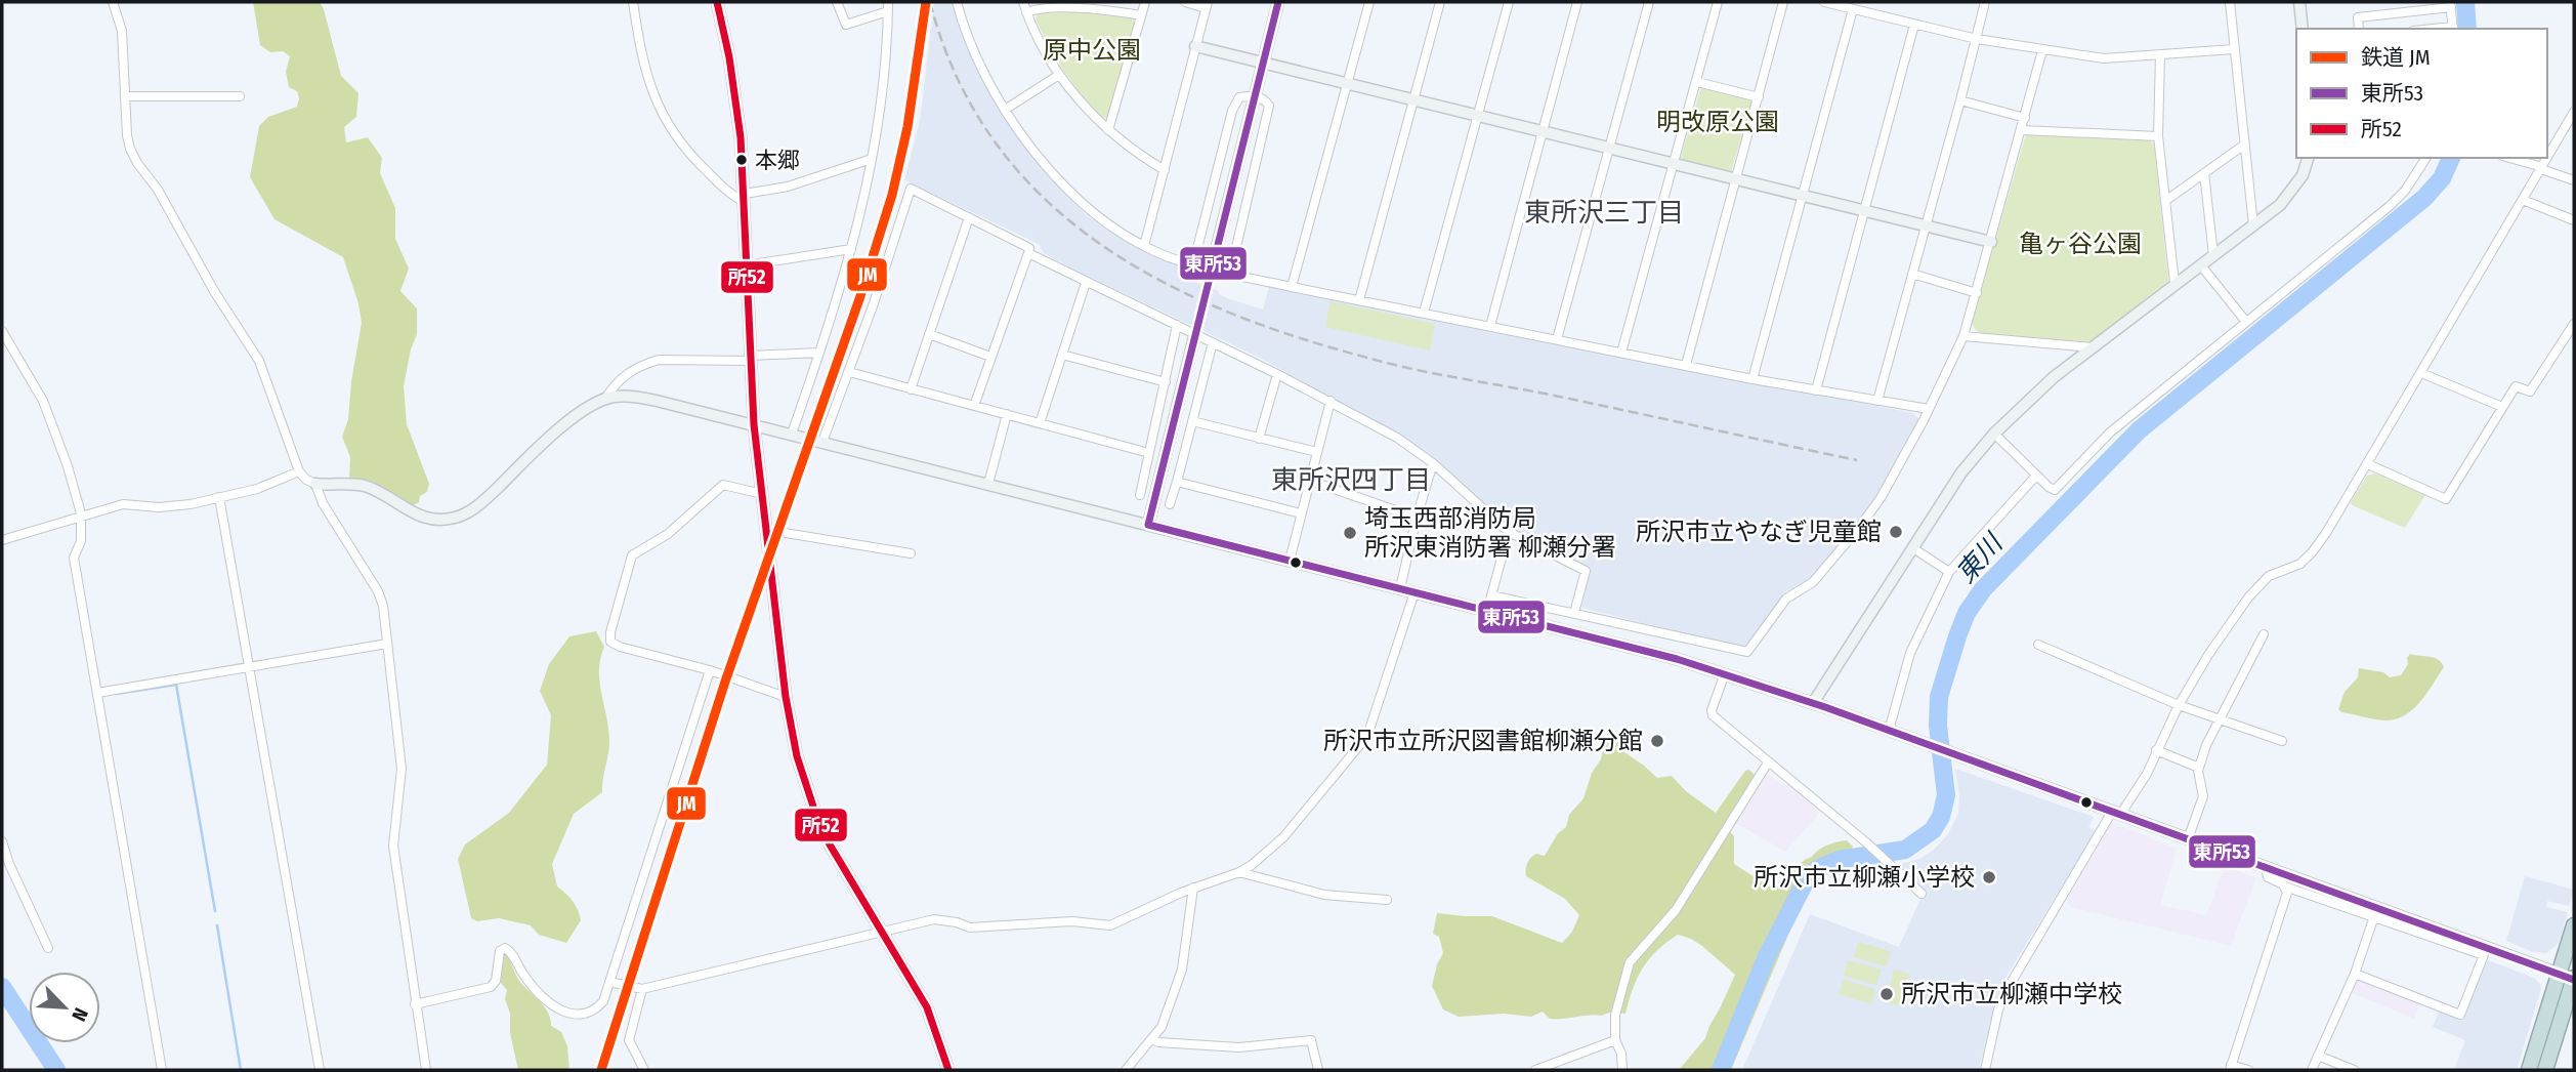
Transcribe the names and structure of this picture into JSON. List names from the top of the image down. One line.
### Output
{"districts":["東所沢三丁目","東所沢四丁目"],"water":["東川"],"parks":["原中公園","明改原公園","亀ヶ谷公園"],"places":["本郷","所沢市立やなぎ児童館","埼玉西部消防局 所沢東消防署 柳瀬分署","所沢市立所沢図書館柳瀬分館","所沢市立柳瀬小学校","所沢市立柳瀬中学校"],"lines":["rail line JM","transit line 東所53","transit line 所52"],"legend":["鉄道 JM","東所53","所52"],"north":"bottom right"}
